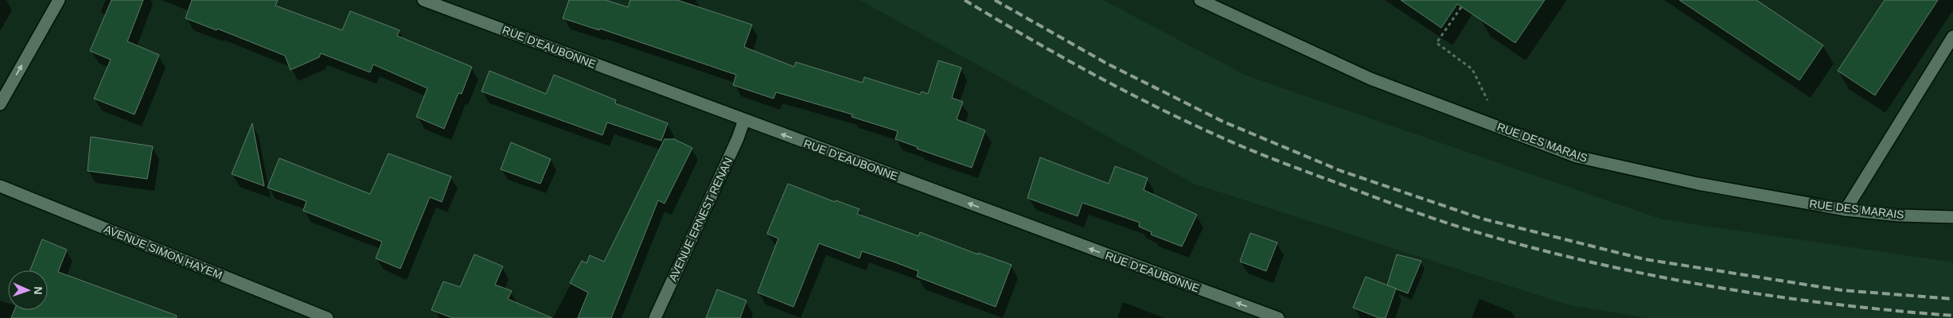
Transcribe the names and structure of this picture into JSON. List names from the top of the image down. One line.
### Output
{"streets":{"street":["RUE D'EAUBONNE","RUE DES MARAIS","AVENUE ERNEST RENAN","AVENUE SIMON HAYEM"]},"crossings":[["RUE D'EAUBONNE","AVENUE ERNEST RENAN"]],"one_way":["RUE D'EAUBONNE"],"north":"right"}
